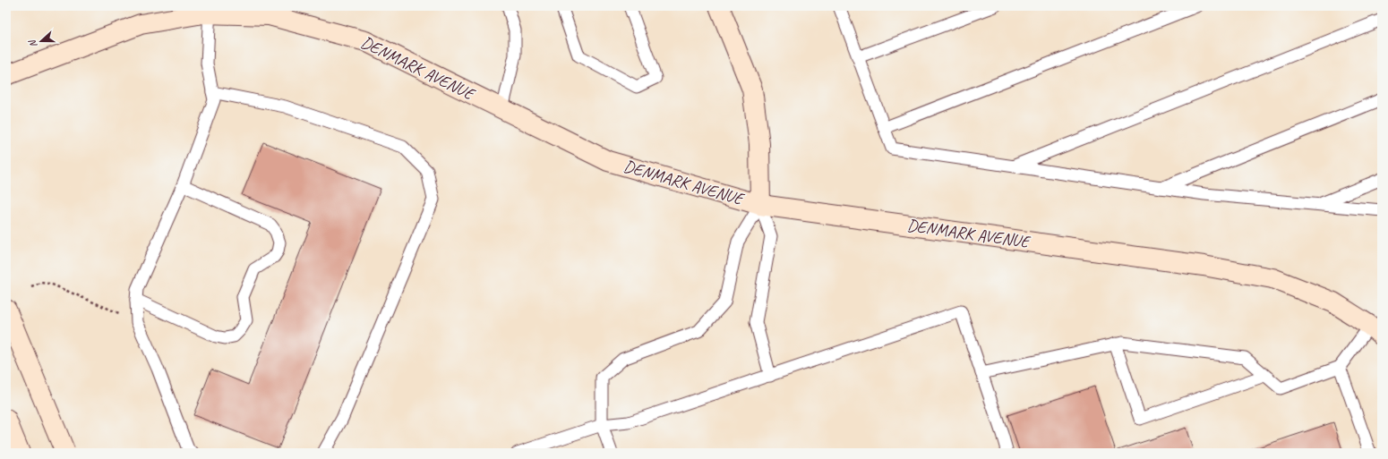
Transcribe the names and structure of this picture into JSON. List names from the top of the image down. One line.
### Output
{"streets":{"street":["DENMARK AVENUE"]},"north":"left"}
